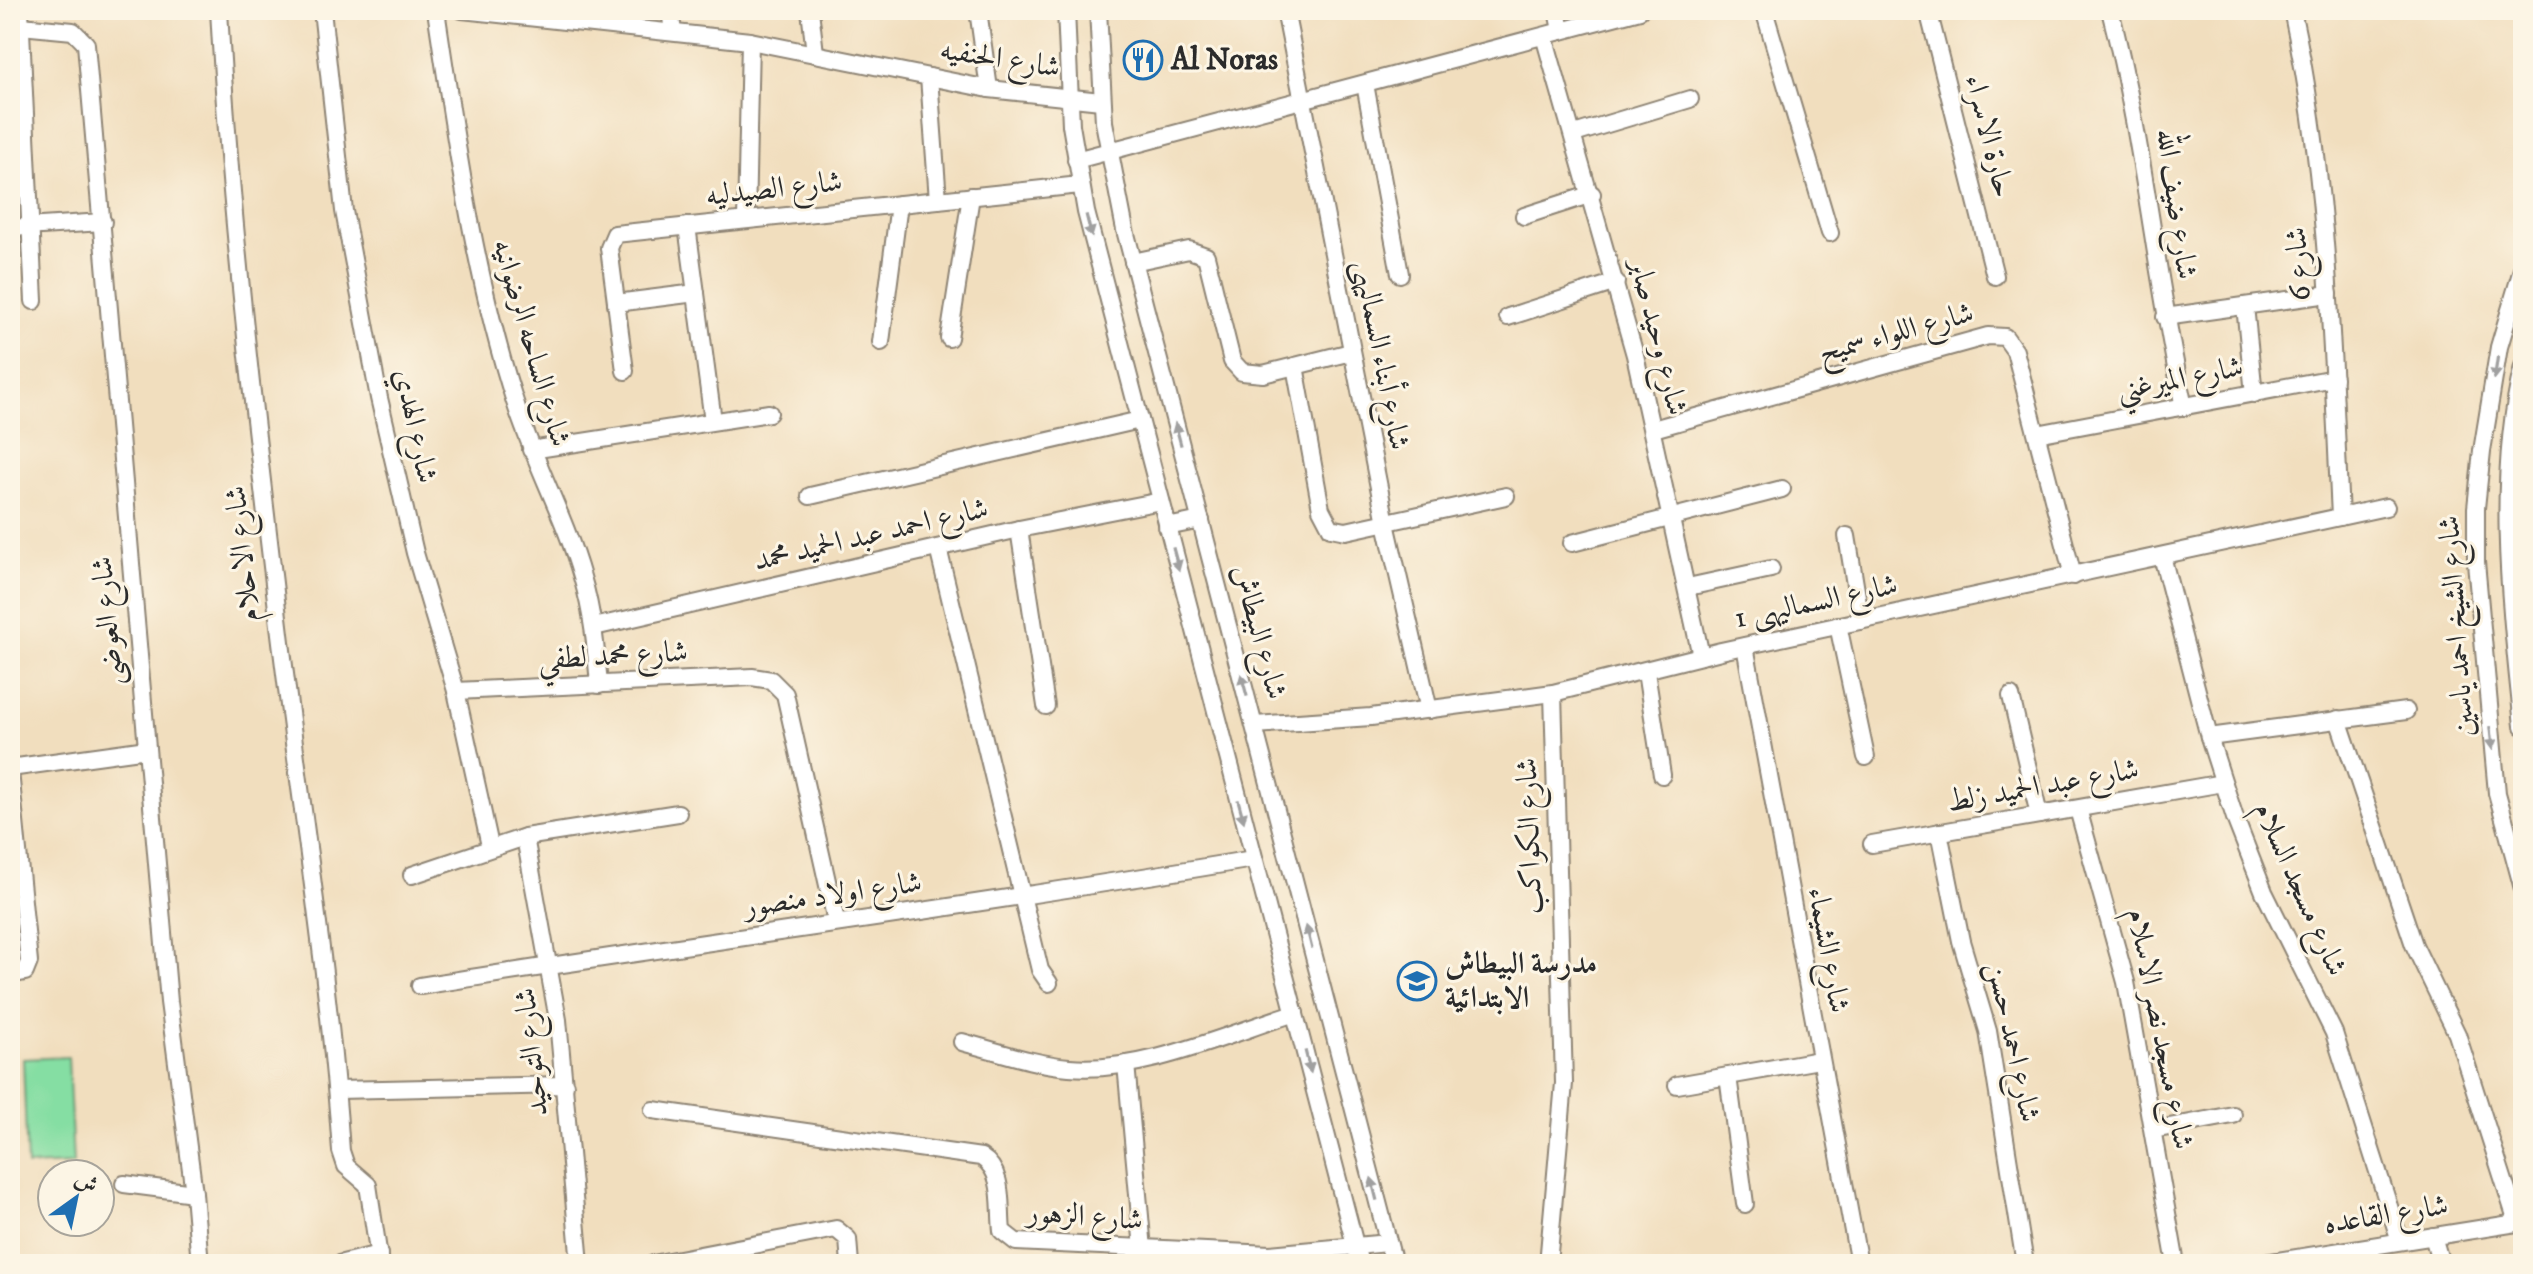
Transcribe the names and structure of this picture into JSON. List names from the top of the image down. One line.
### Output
{"streets":{"street":["شارع الحنفيه","حارة الاسراء","شارع الصيدليه","شارع ضيف الله","شارع 6","شارع اللواء سميح","شارع وحيد صابر","شارع الساحه الرضوانيه","شارع أبناء السماليهى","شارع الميرغني","شارع الهدي","شارع احمد عبد الحميد محمد","شارع الاحلام","شارع السماليهى 1","شارع العوضى","شارع الشيخ احمد ياسين","شارع البيطاش","شارع محمد لطفي","شارع عبد الحميد زلط","شارع الكواكب","شارع مسجد السلام","شارع اولاد منصور","شارع الشيماء","شارع مسجد نصر الاسلام","شارع احمد حسن","شارع التوحيد","شارع القاعده","شارع الزهور"]},"crossings":[["شارع الحنفيه","شارع البيطاش"],["شارع الصيدليه","شارع البيطاش"],["شارع ضيف الله","شارع الميرغني"],["شارع 6","شارع الميرغني"],["شارع 6","شارع السماليهى 1"],["شارع اللواء سميح","شارع وحيد صابر"],["شارع اللواء سميح","شارع الميرغني"],["شارع اللواء سميح","شارع السماليهى 1"],["شارع وحيد صابر","شارع السماليهى 1"],["شارع الساحه الرضوانيه","شارع احمد عبد الحميد محمد"],["شارع الساحه الرضوانيه","شارع محمد لطفي"],["شارع أبناء السماليهى","شارع السماليهى 1"],["شارع الهدي","شارع محمد لطفي"],["شارع احمد عبد الحميد محمد","شارع البيطاش"],["شارع السماليهى 1","شارع البيطاش"],["شارع السماليهى 1","شارع الكواكب"],["شارع السماليهى 1","شارع مسجد السلام"],["شارع السماليهى 1","شارع الشيماء"],["شارع البيطاش","شارع اولاد منصور"],["شارع البيطاش","شارع الزهور"],["شارع محمد لطفي","شارع اولاد منصور"],["شارع عبد الحميد زلط","شارع مسجد السلام"],["شارع عبد الحميد زلط","شارع مسجد نصر الاسلام"],["شارع عبد الحميد زلط","شارع احمد حسن"],["شارع مسجد السلام","شارع القاعده"],["شارع اولاد منصور","شارع التوحيد"]],"places":{"restaurant":["Al Noras"],"school or university":["مدرسة البيطاش الابتدائية"]},"north":"top right"}
